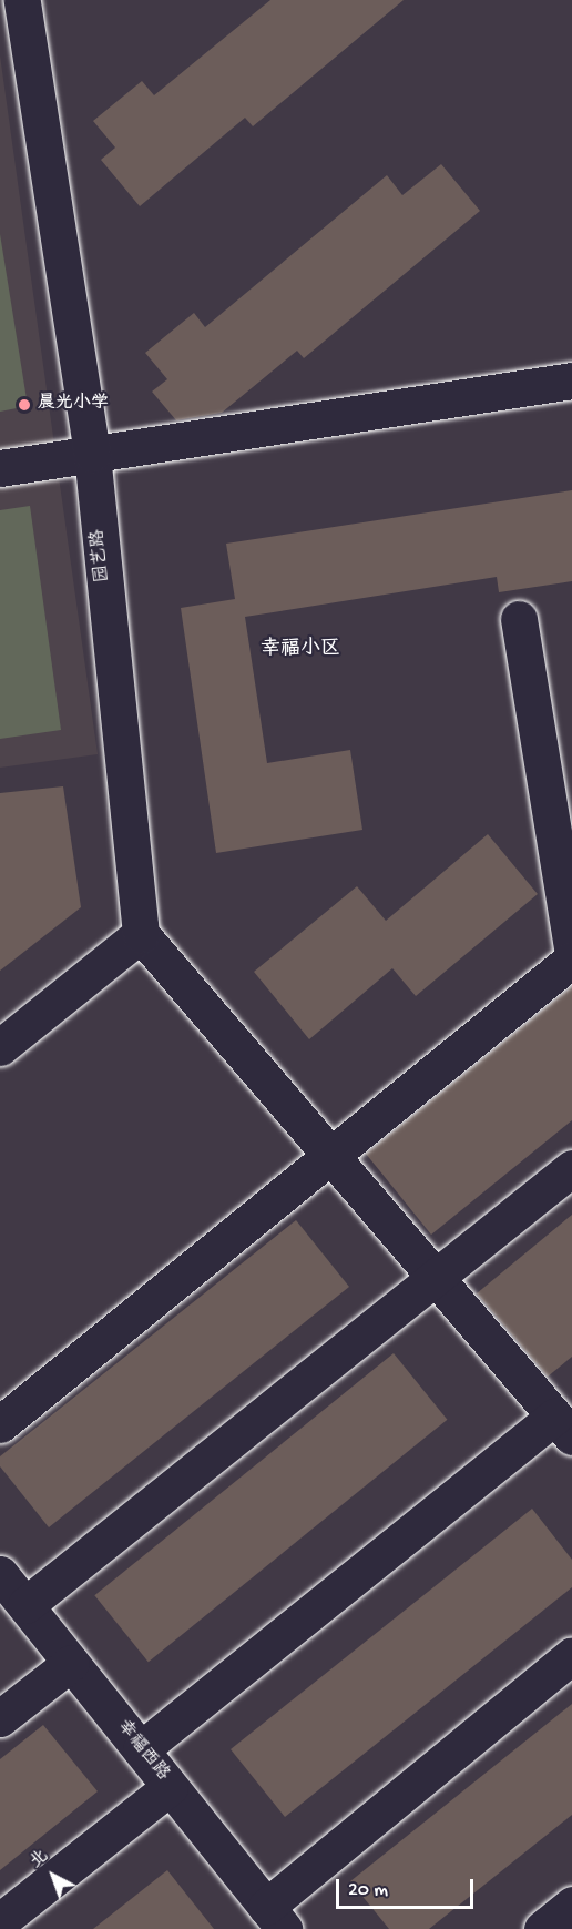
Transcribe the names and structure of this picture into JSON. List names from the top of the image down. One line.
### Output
{"streets":{"street":["园艺路","幸福西路"]},"districts":["幸福小区"],"places":["晨光小学"],"scale_bar":"20 m","north":"top left"}
